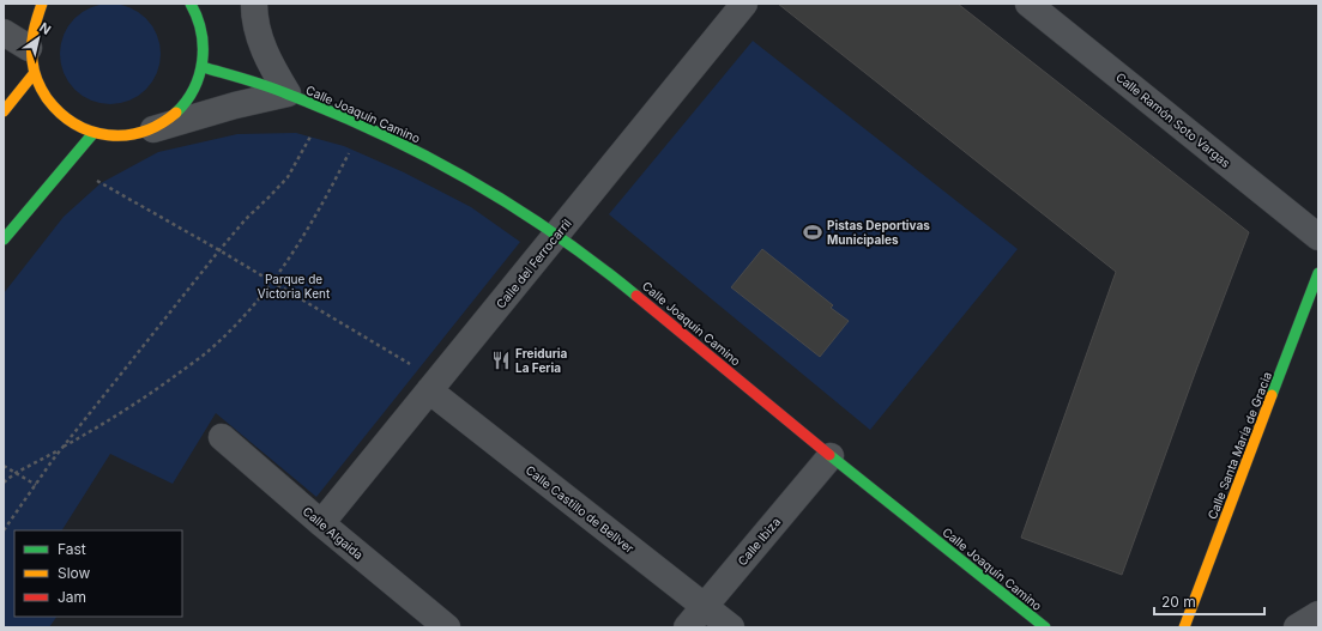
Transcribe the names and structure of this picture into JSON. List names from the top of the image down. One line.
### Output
{"streets":{"street":["Calle Joaquín Camino","Calle Ramón Soto Vargas","Calle del Ferrocarril","Calle Santa María de Gracia","Calle Castillo de Bellver","Calle Algaida","Calle Ibiza"]},"crossings":[["Calle Joaquín Camino","Calle del Ferrocarril"],["Calle Joaquín Camino","Calle Ibiza"],["Calle del Ferrocarril","Calle Castillo de Bellver"],["Calle del Ferrocarril","Calle Algaida"],["Calle Castillo de Bellver","Calle Ibiza"]],"parks":["Parque de Victoria Kent"],"places":{"sports":["Pistas Deportivas Municipales"],"restaurant":["Freiduria La Feria"]},"legend":["Fast","Slow","Jam"],"scale_bar":"20 m","north":"top right"}
